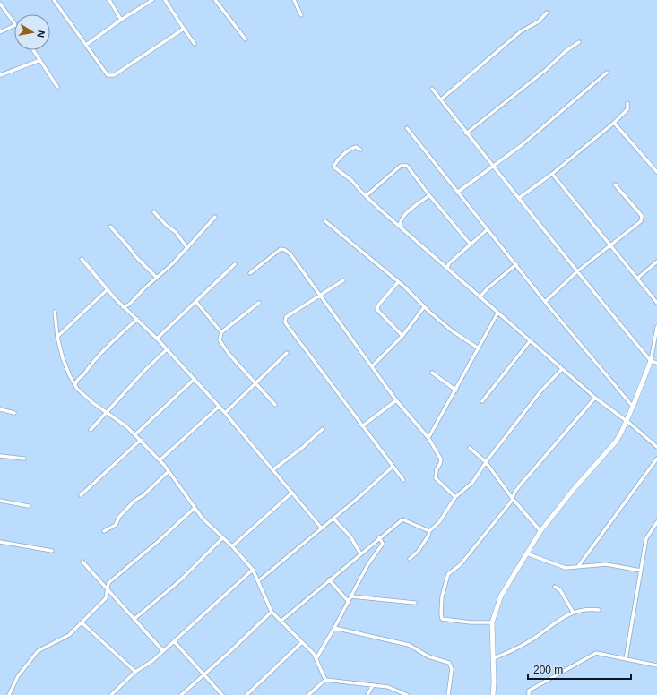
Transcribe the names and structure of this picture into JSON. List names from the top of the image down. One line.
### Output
{"scale_bar":"200 m","north":"right"}
